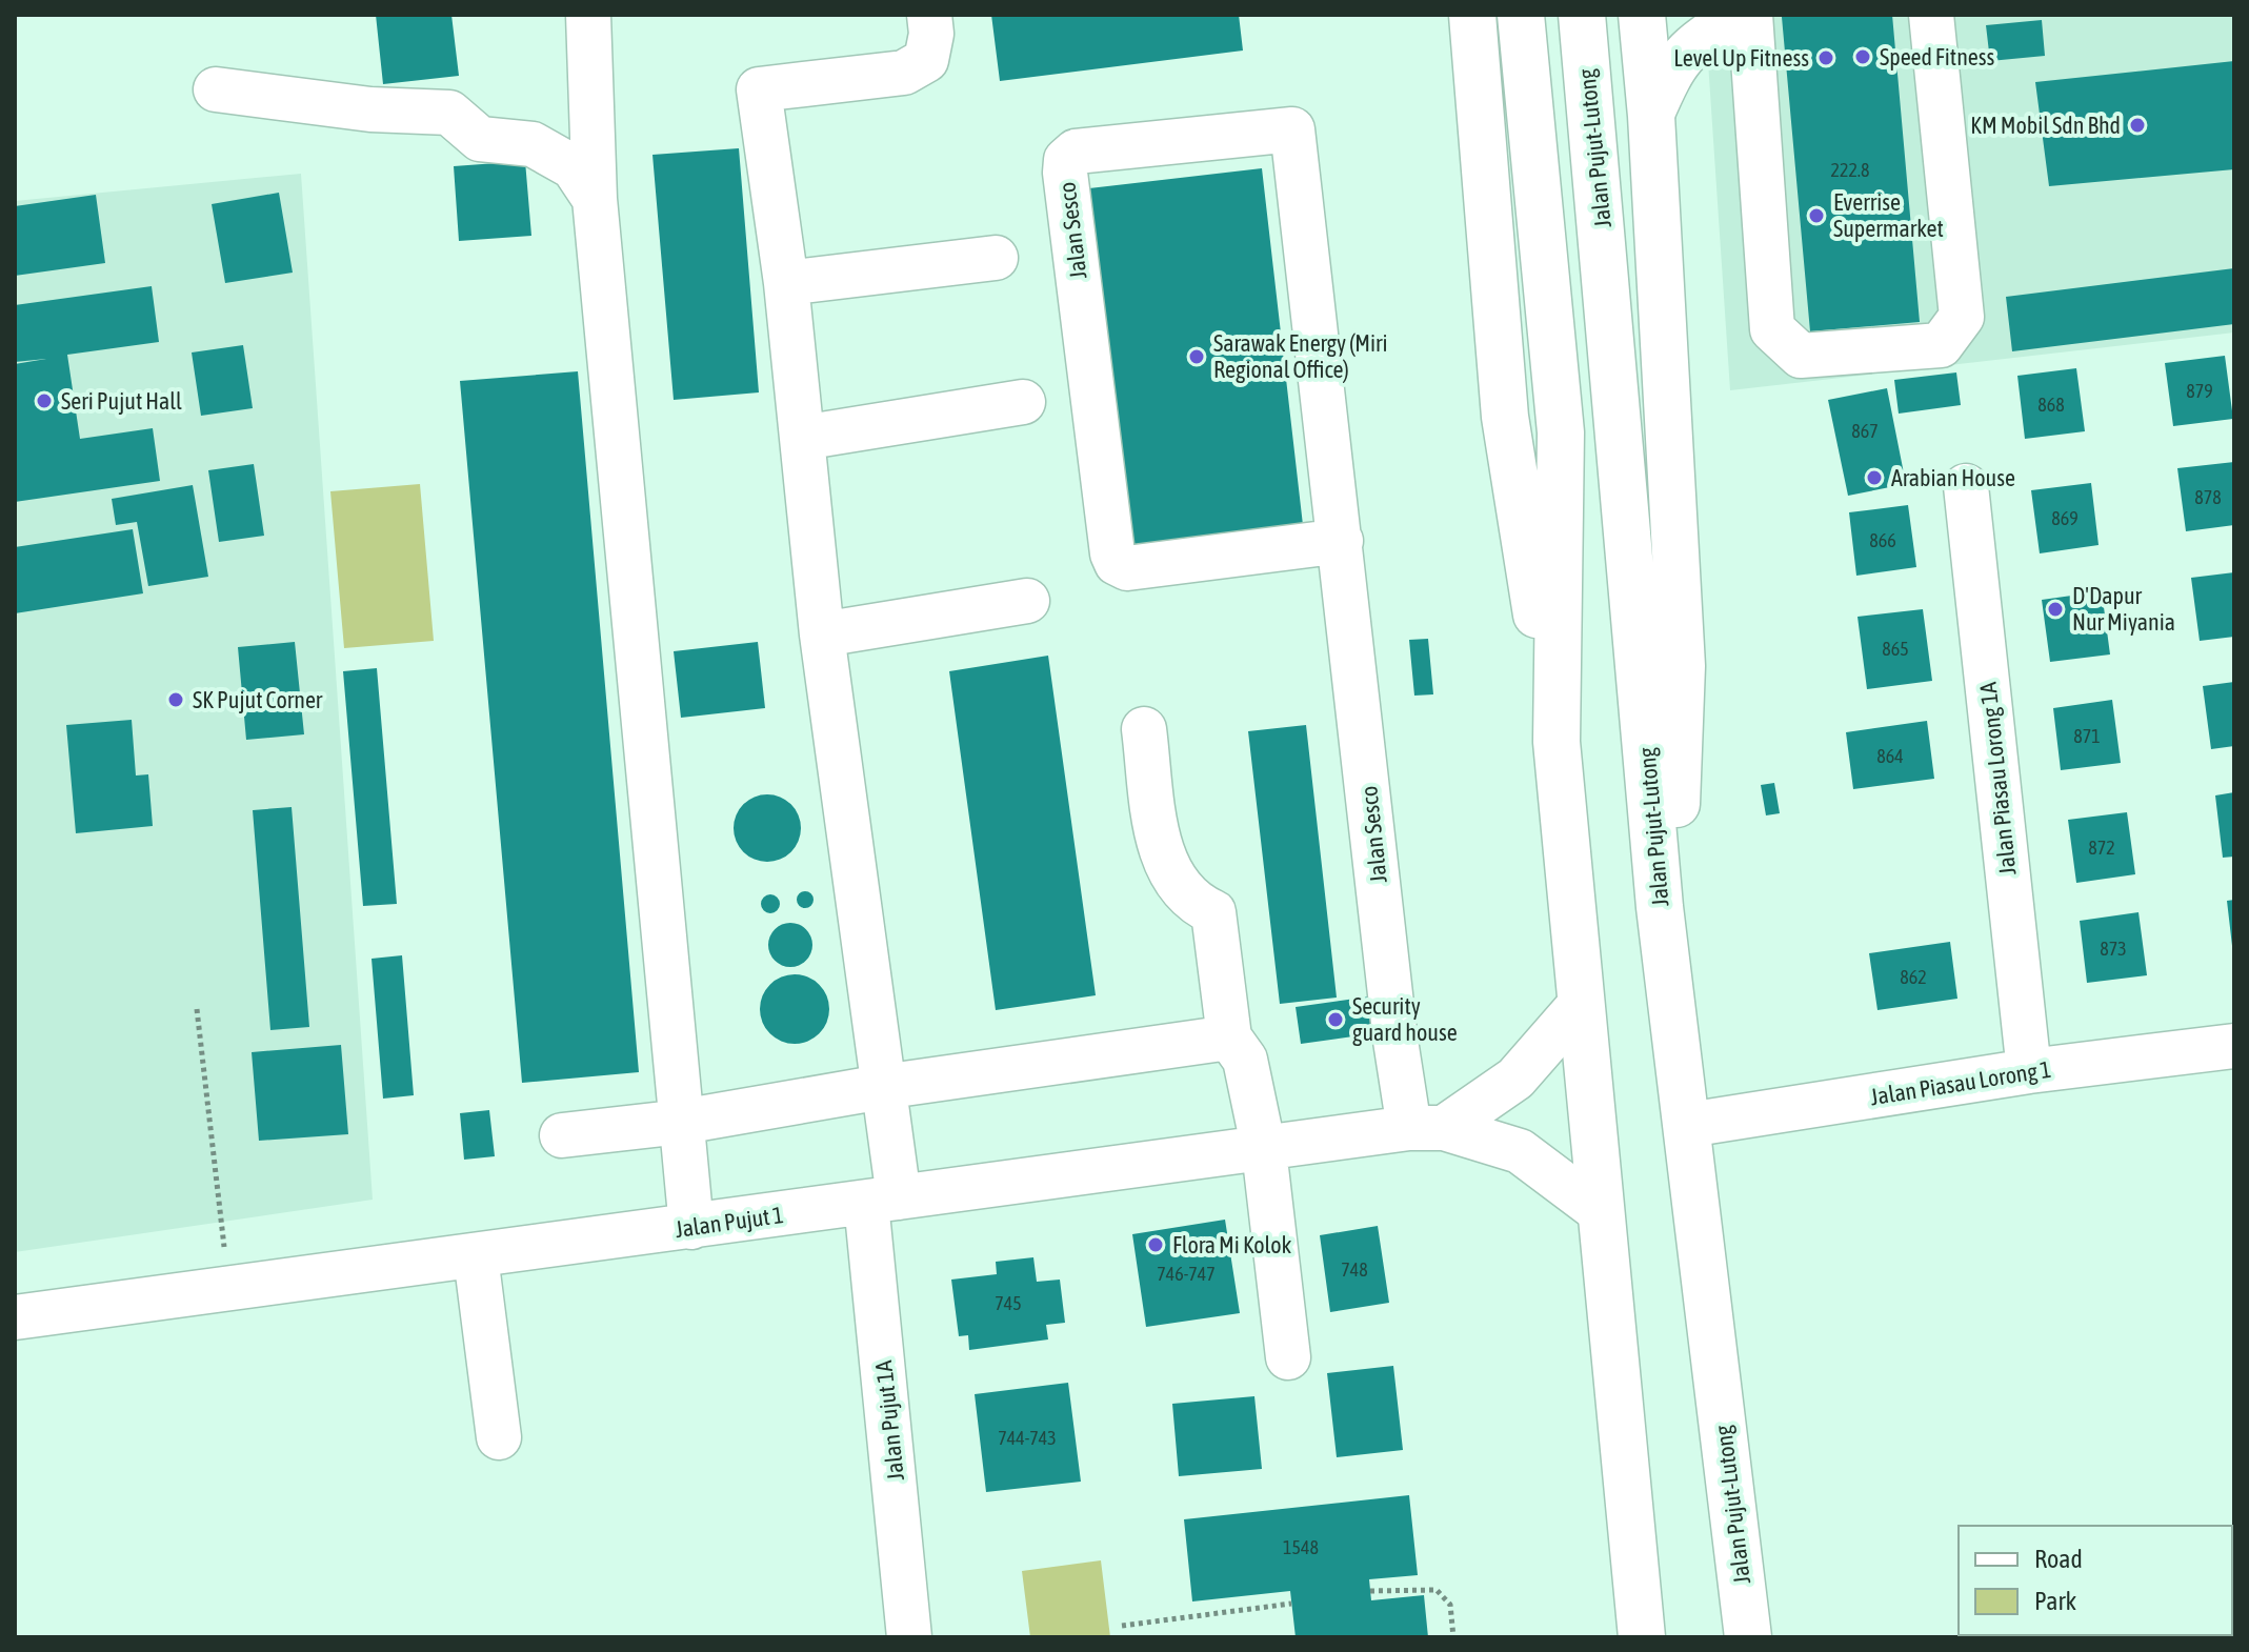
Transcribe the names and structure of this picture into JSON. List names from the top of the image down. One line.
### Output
{"streets":{"highway":["Jalan Pujut-Lutong"],"street":["Jalan Sesco","Jalan Piasau Lorong 1A","Jalan Piasau Lorong 1","Jalan Pujut 1","Jalan Pujut 1A"]},"crossings":[["Jalan Pujut-Lutong","Jalan Piasau Lorong 1"],["Jalan Sesco","Jalan Pujut 1"],["Jalan Piasau Lorong 1A","Jalan Piasau Lorong 1"],["Jalan Pujut 1","Jalan Pujut 1A"]],"places":["Speed Fitness","Level Up Fitness","KM Mobil Sdn Bhd","Everrise Supermarket","Sarawak Energy (Miri Regional Office)","Seri Pujut Hall","Arabian House","D'Dapur Nur Miyania","SK Pujut Corner","Security guard house","Flora Mi Kolok"],"house_numbers":["222.8","879","868","867","878","869","866","865","871","864","872","873","862","748","746-747","745","744-743","1548"],"legend":["Road","Park"]}
